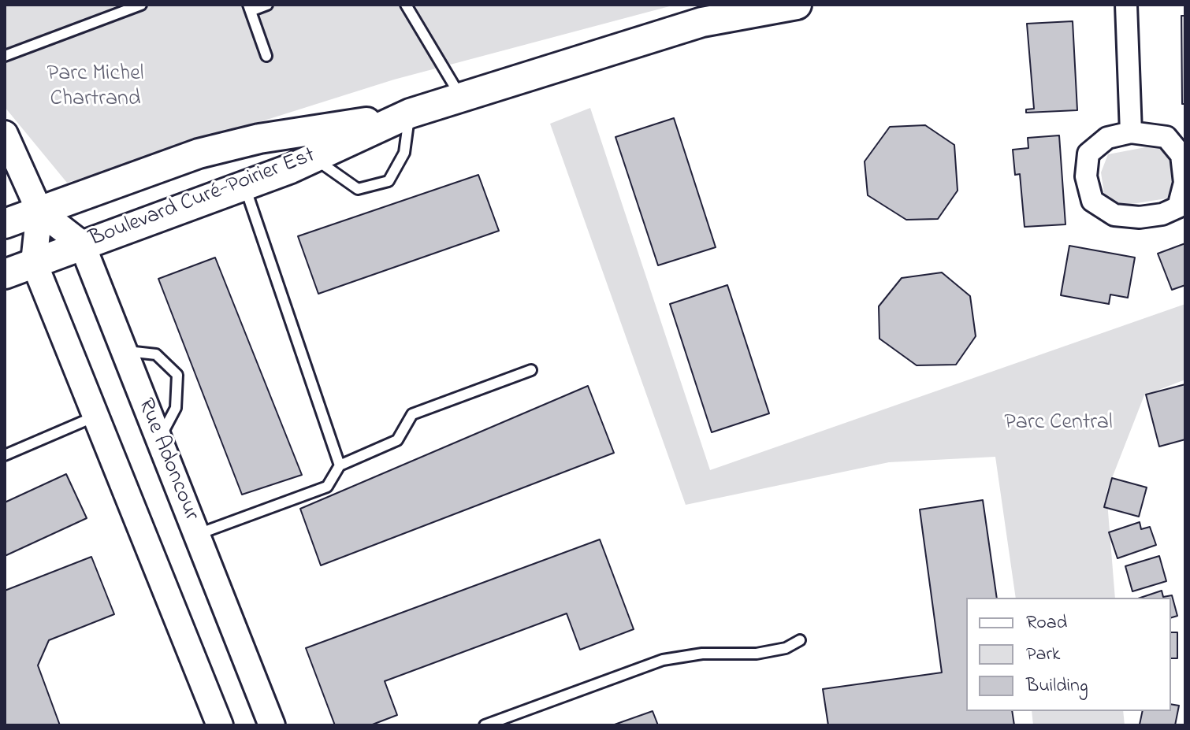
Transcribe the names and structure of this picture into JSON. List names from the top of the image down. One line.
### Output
{"streets":{"main road":["Boulevard Curé-Poirier Est"],"street":["Rue Adoncour"]},"crossings":[["Boulevard Curé-Poirier Est","Rue Adoncour"]],"parks":["Parc Michel Chartrand","Parc Central"],"legend":["Road","Park","Building"]}
